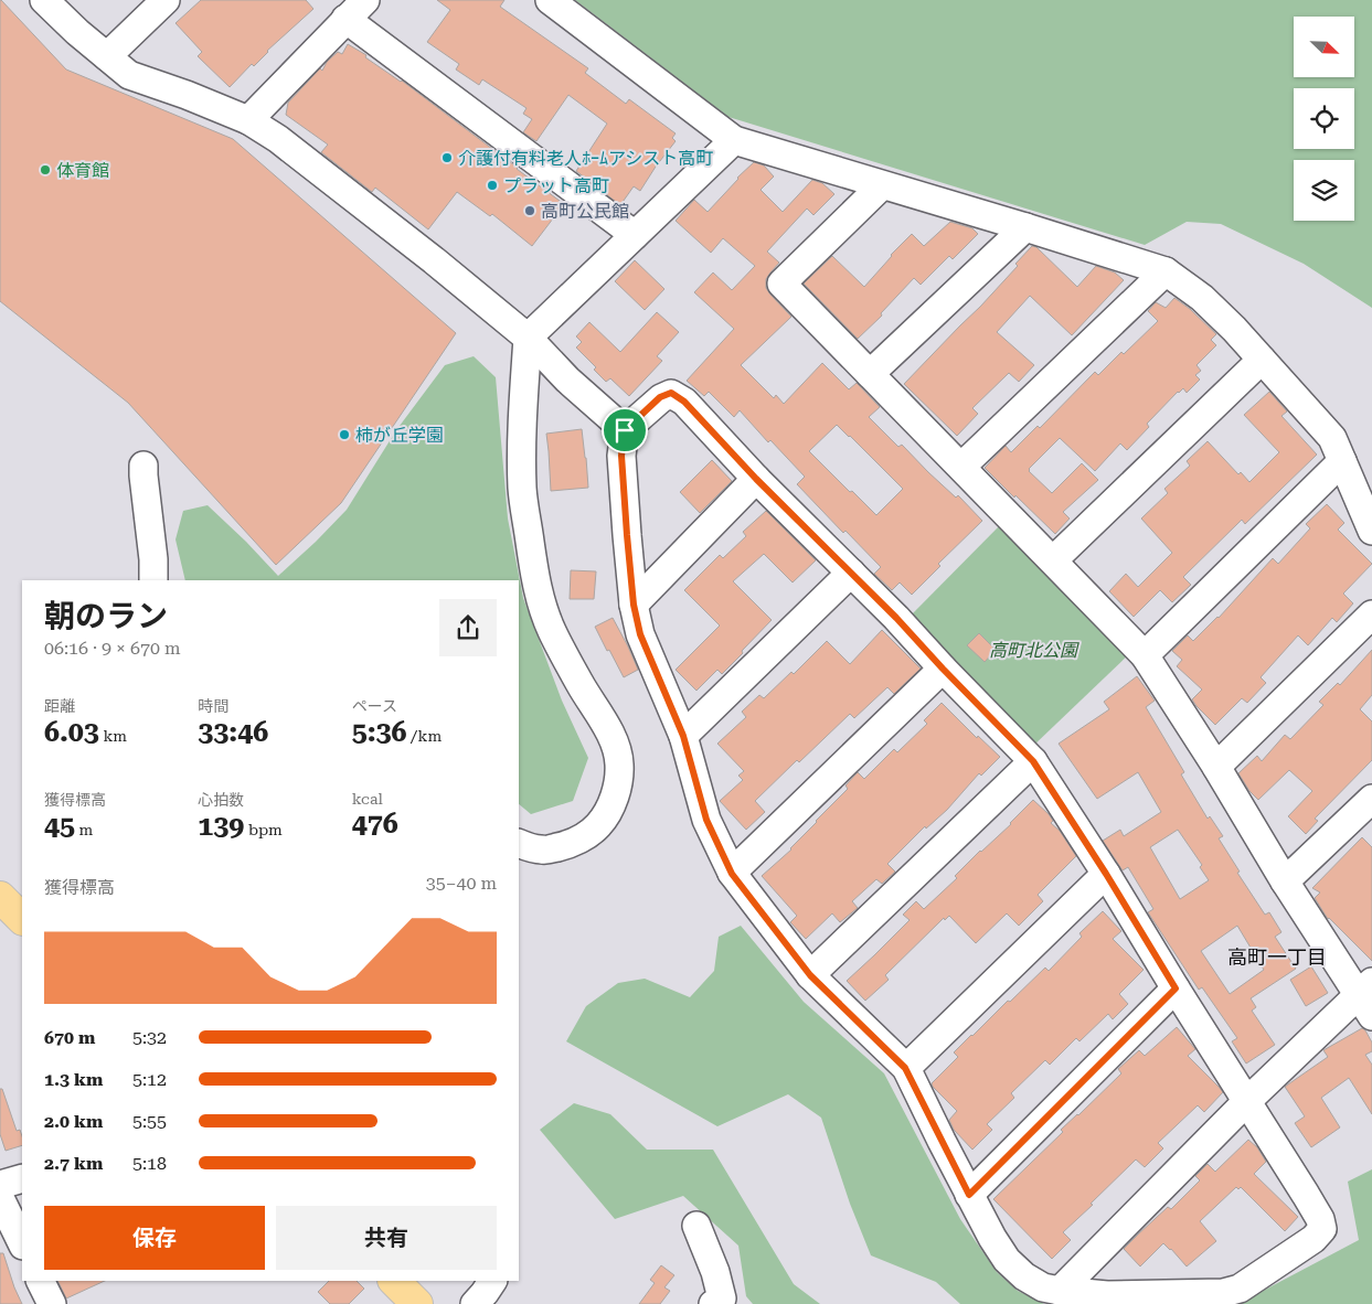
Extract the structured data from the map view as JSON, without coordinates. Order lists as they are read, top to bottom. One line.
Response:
{"districts":["高町一丁目"],"parks":["高町北公園"],"places":["介護付有料老人ﾎｰﾑアシスト高町","体育館","プラット高町","高町公民館","柿が丘学園"],"north":"bottom right","page":{"heading":["朝のラン","06:16 · 9 × 670 m"],"stats":[["距離","6.03 km"],["時間","33:46"],["ペース","5:36 /km"],["獲得標高","45 m"],["心拍数","139 bpm"],["kcal","476"]],"chart":["獲得標高","35–40 m"],"list":[{"name":"670 m","note":"5:32"},{"name":"1.3 km","note":"5:12"},{"name":"2.0 km","note":"5:55"},{"name":"2.7 km","note":"5:18"}],"buttons":["保存","共有"]}}
